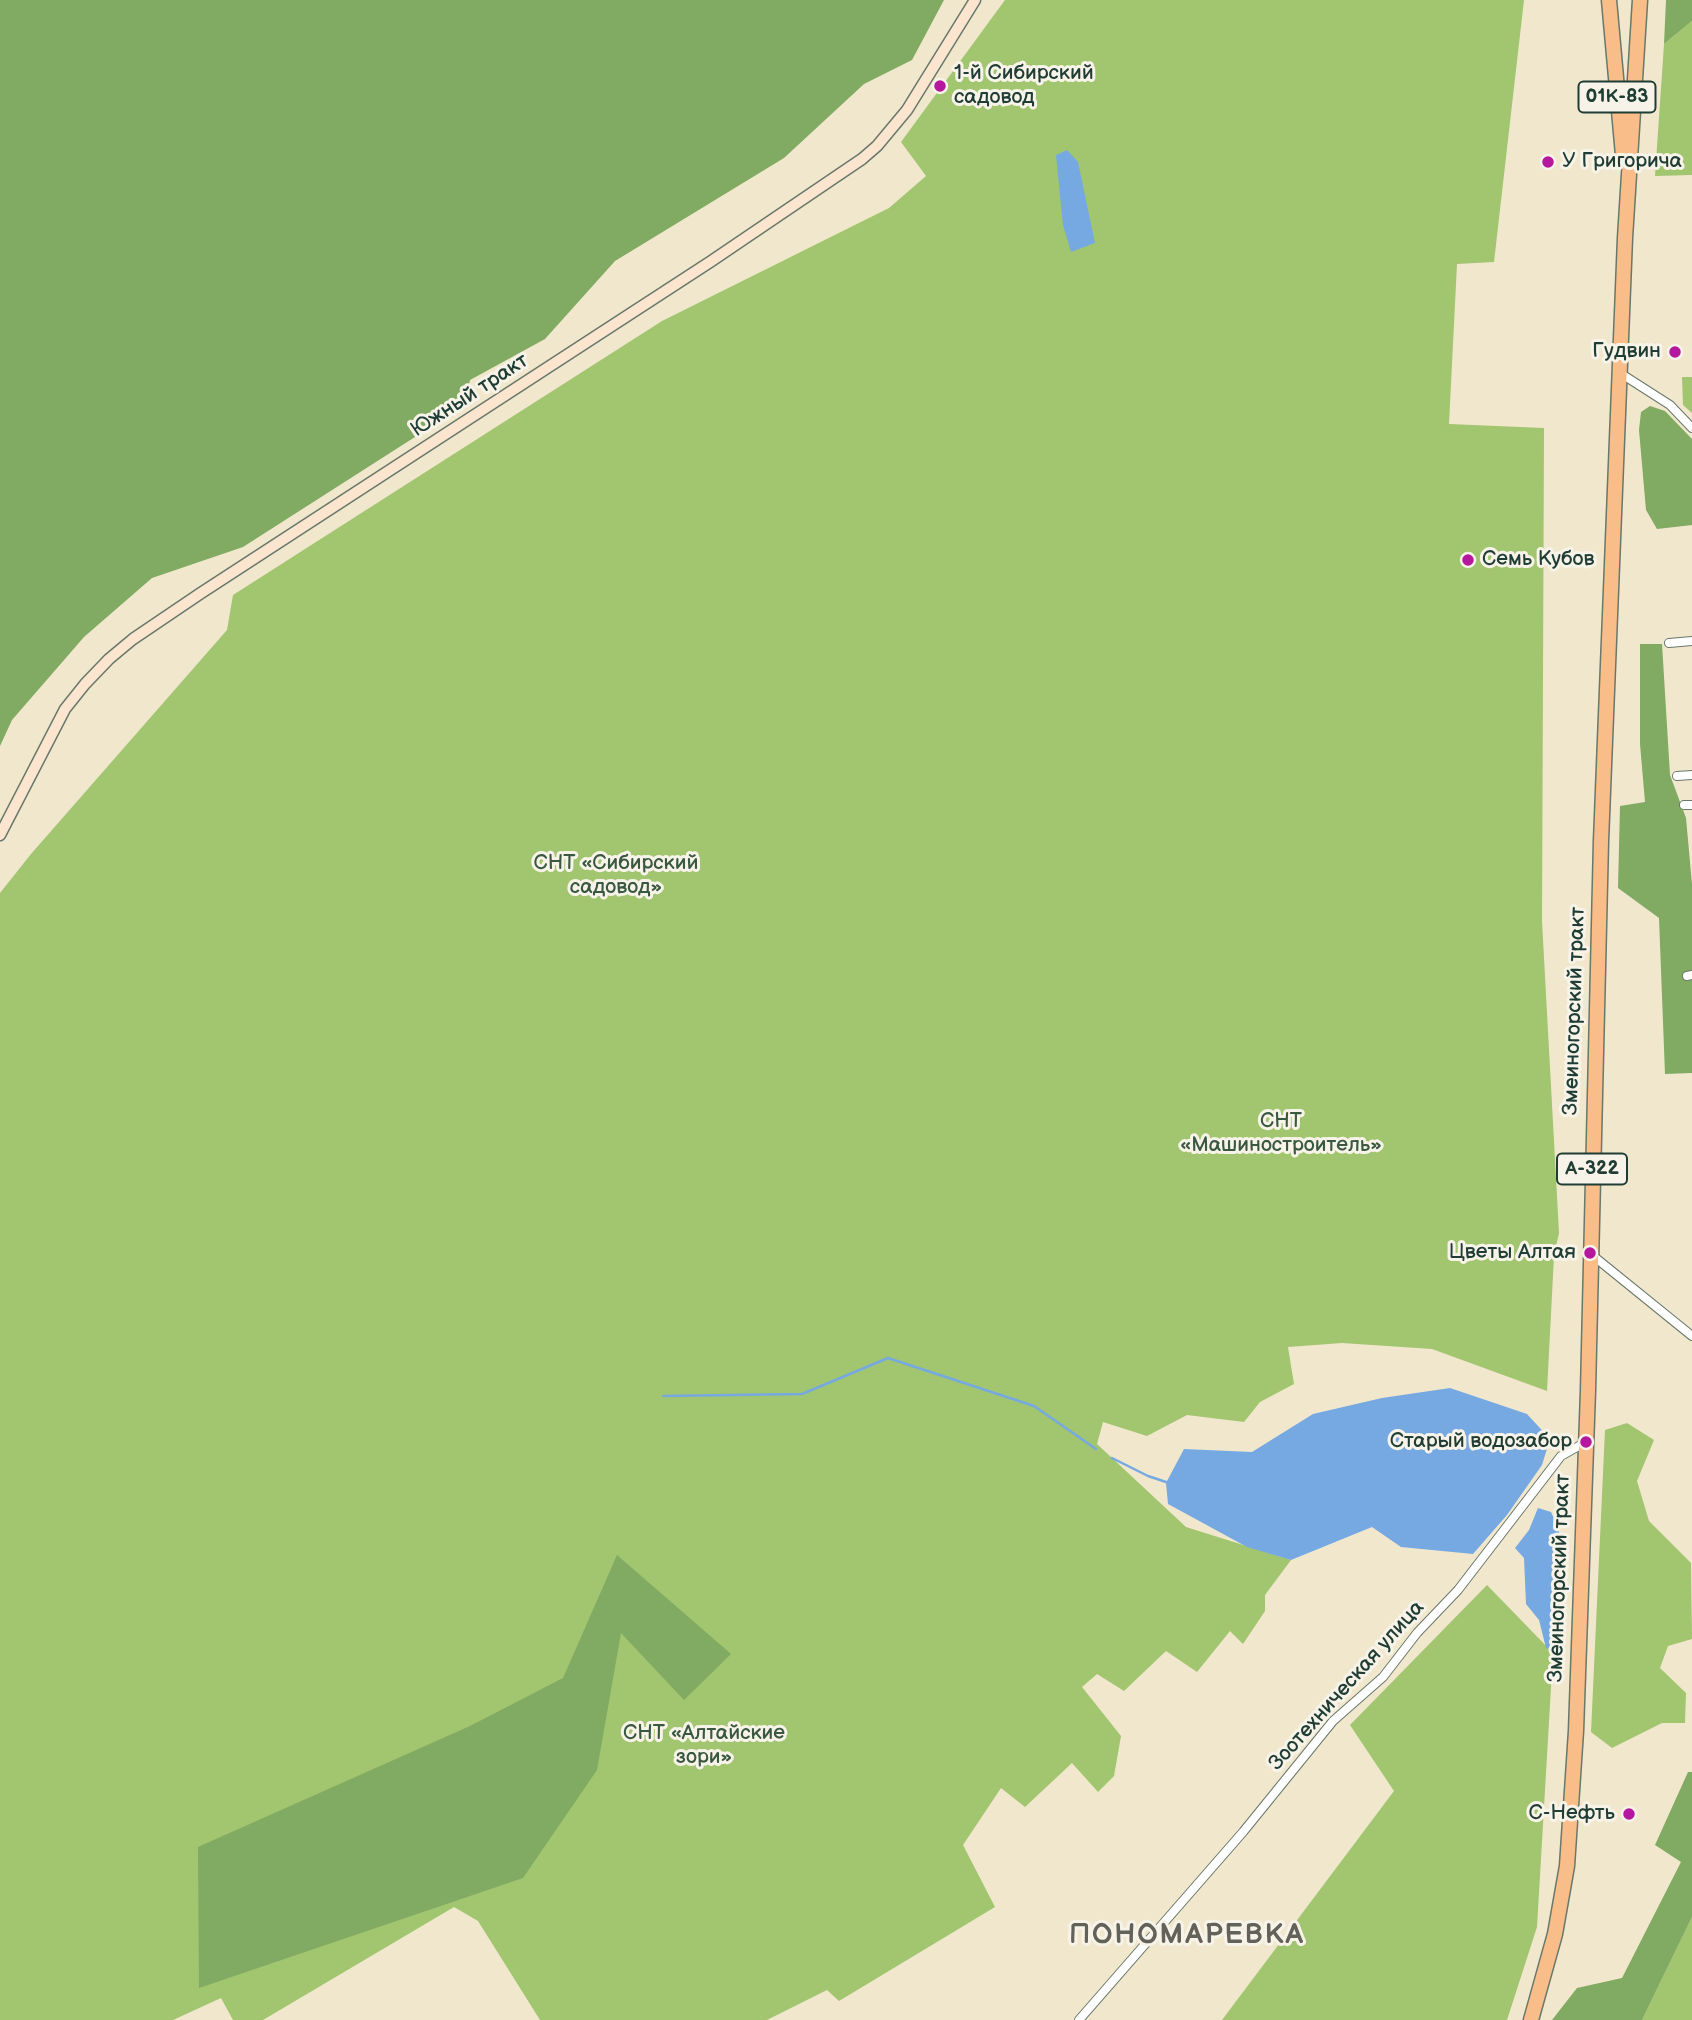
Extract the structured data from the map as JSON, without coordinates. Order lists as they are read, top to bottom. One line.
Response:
{"streets":{"highway":["01К-83","Змеиногорский тракт","А-322"],"main road":["Южный тракт"],"street":["Зоотехническая улица"]},"crossings":[["01К-83","Змеиногорский тракт"],["Змеиногорский тракт","Зоотехническая улица"]],"districts":["ПОНОМАРЕВКА"],"parks":["СНТ «Сибирский садовод»","СНТ «Машиностроитель»","СНТ «Алтайские зори»"],"places":["1-й Сибирский садовод","У Григорича","Гудвин","Семь Кубов","Цветы Алтая","Старый водозабор","С-Нефть"]}
